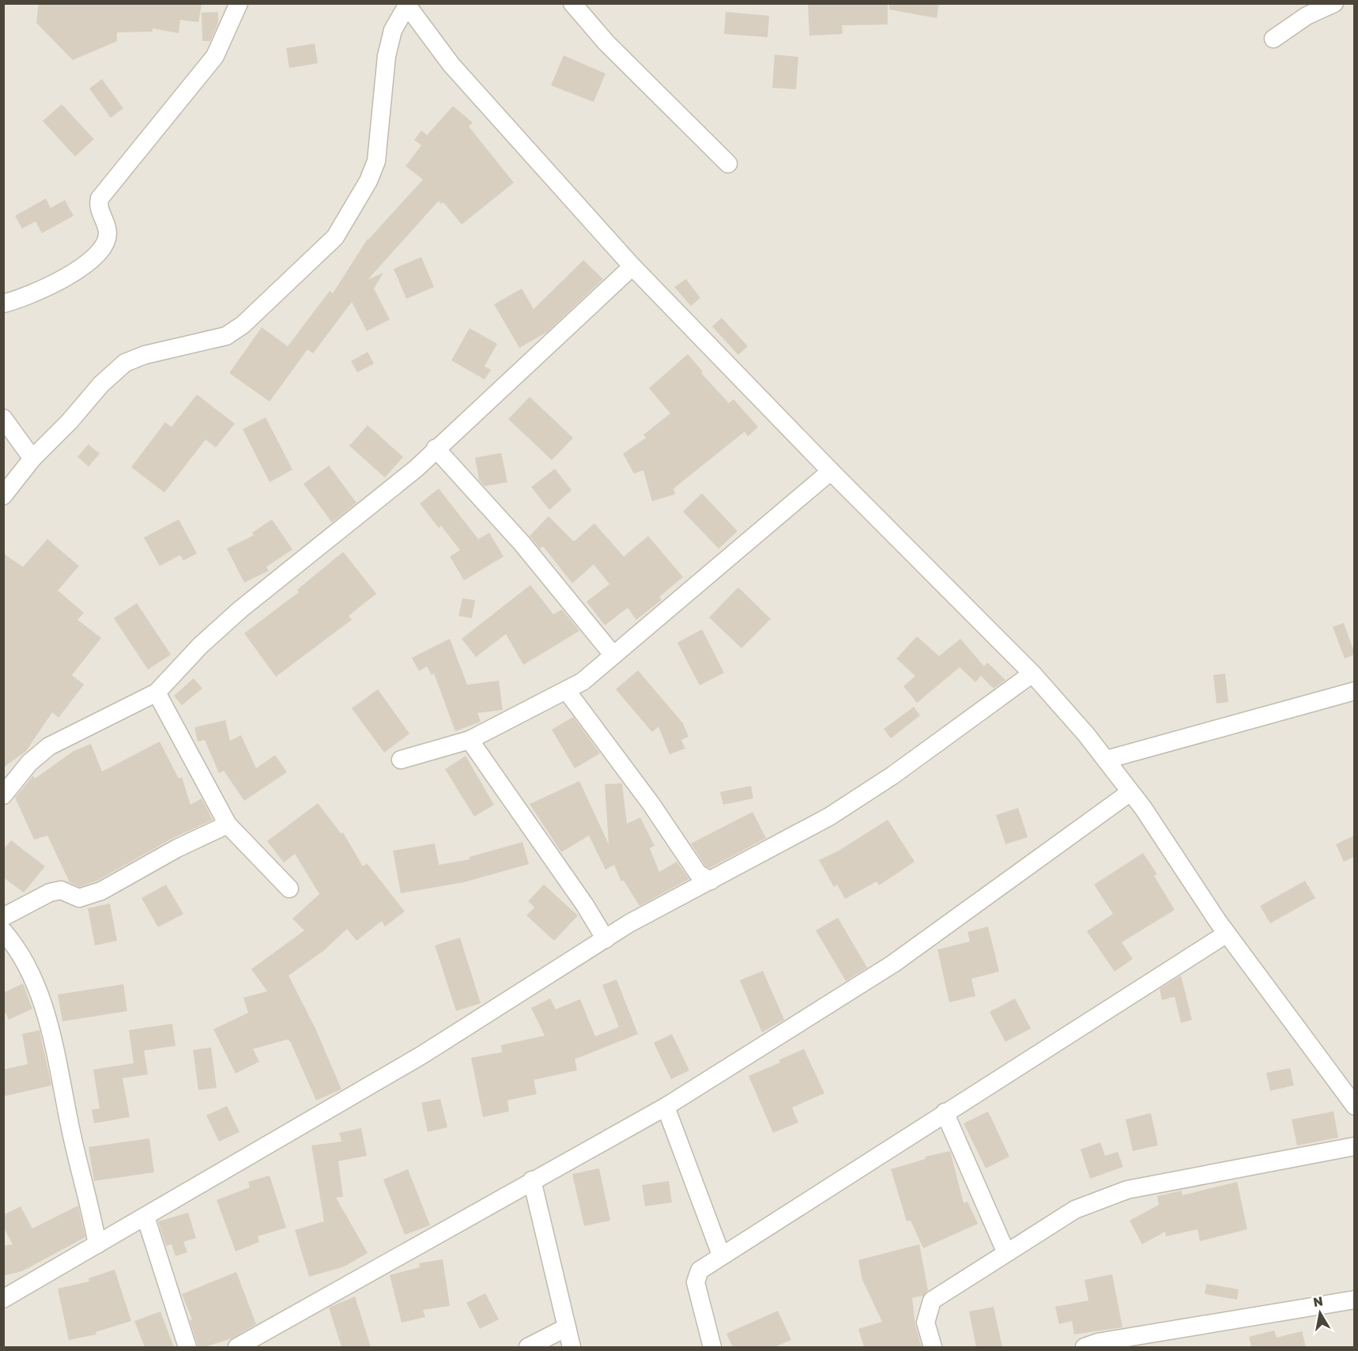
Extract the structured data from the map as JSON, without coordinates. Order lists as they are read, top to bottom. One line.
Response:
{"north":"top"}
